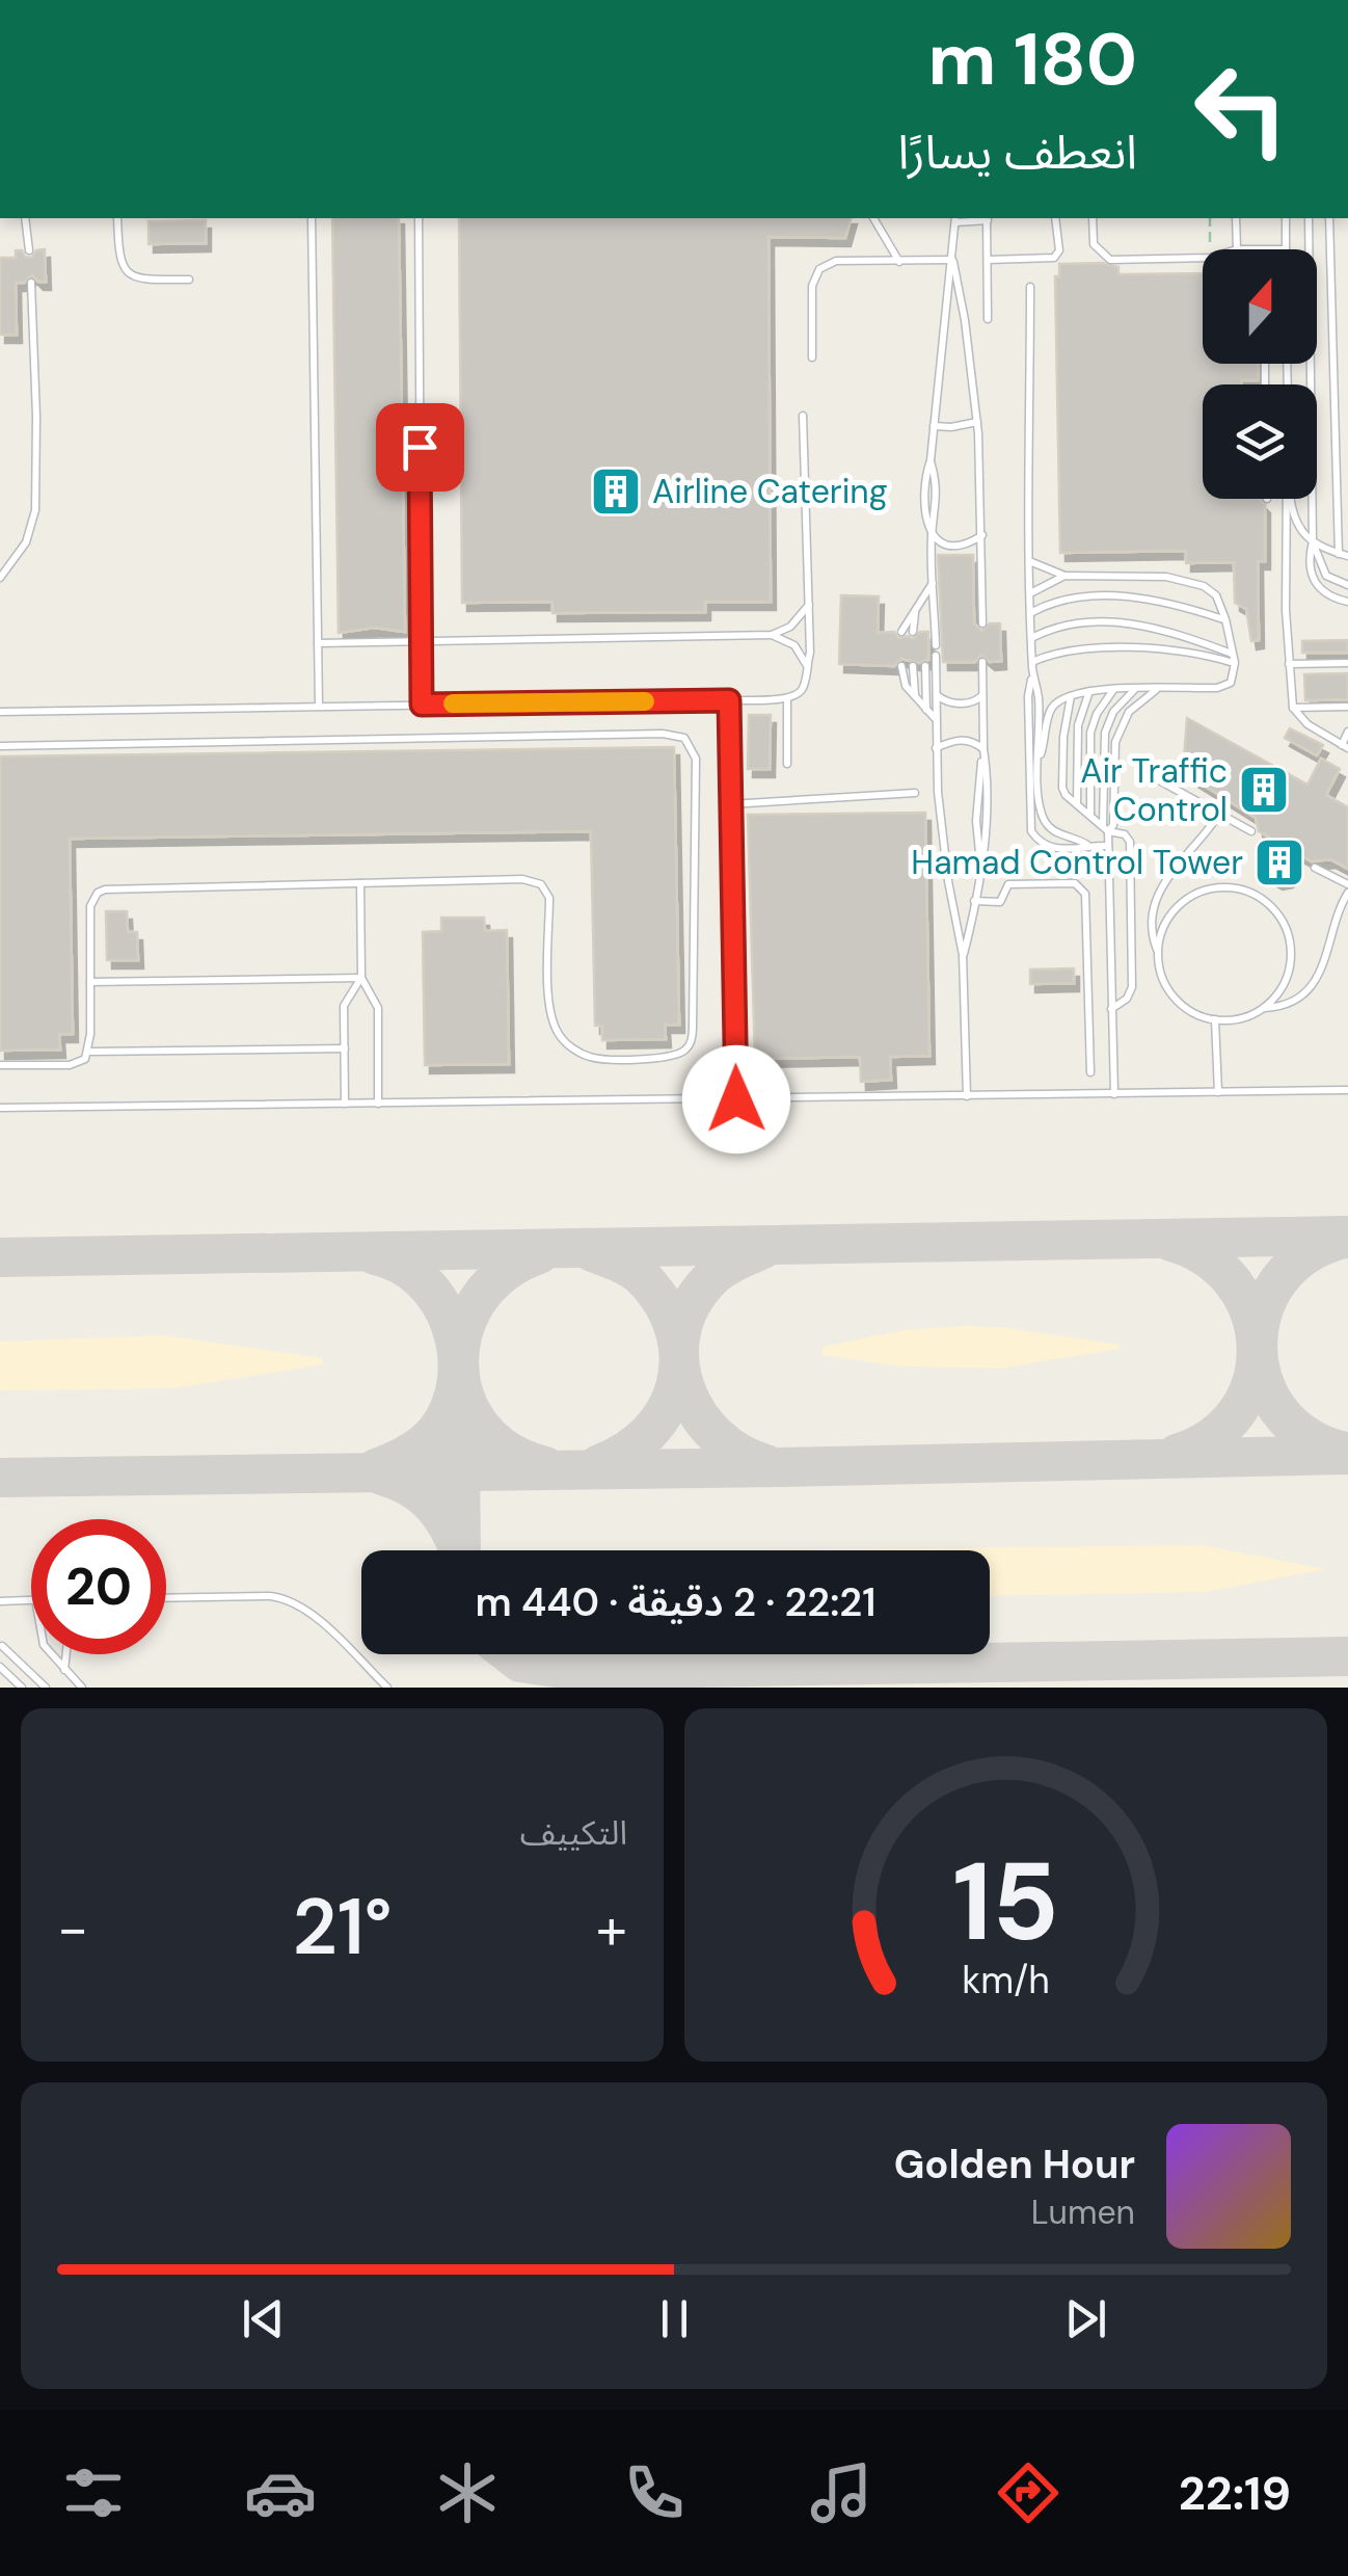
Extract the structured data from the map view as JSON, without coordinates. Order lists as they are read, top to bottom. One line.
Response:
{"places":{"building":["Airline Catering","Air Traffic Control","Hamad Control Tower"]},"north":"top","page":{"turn":["180 m","انعطف يسارًا"],"limit":"20","trip":"22:21 · 2 دقيقة · 440 m","tile":"التكييف","heat":["−","21°","+"],"song":["Golden Hour","Lumen"],"tabs":"22:19","gauge":["15","km/h"]}}
